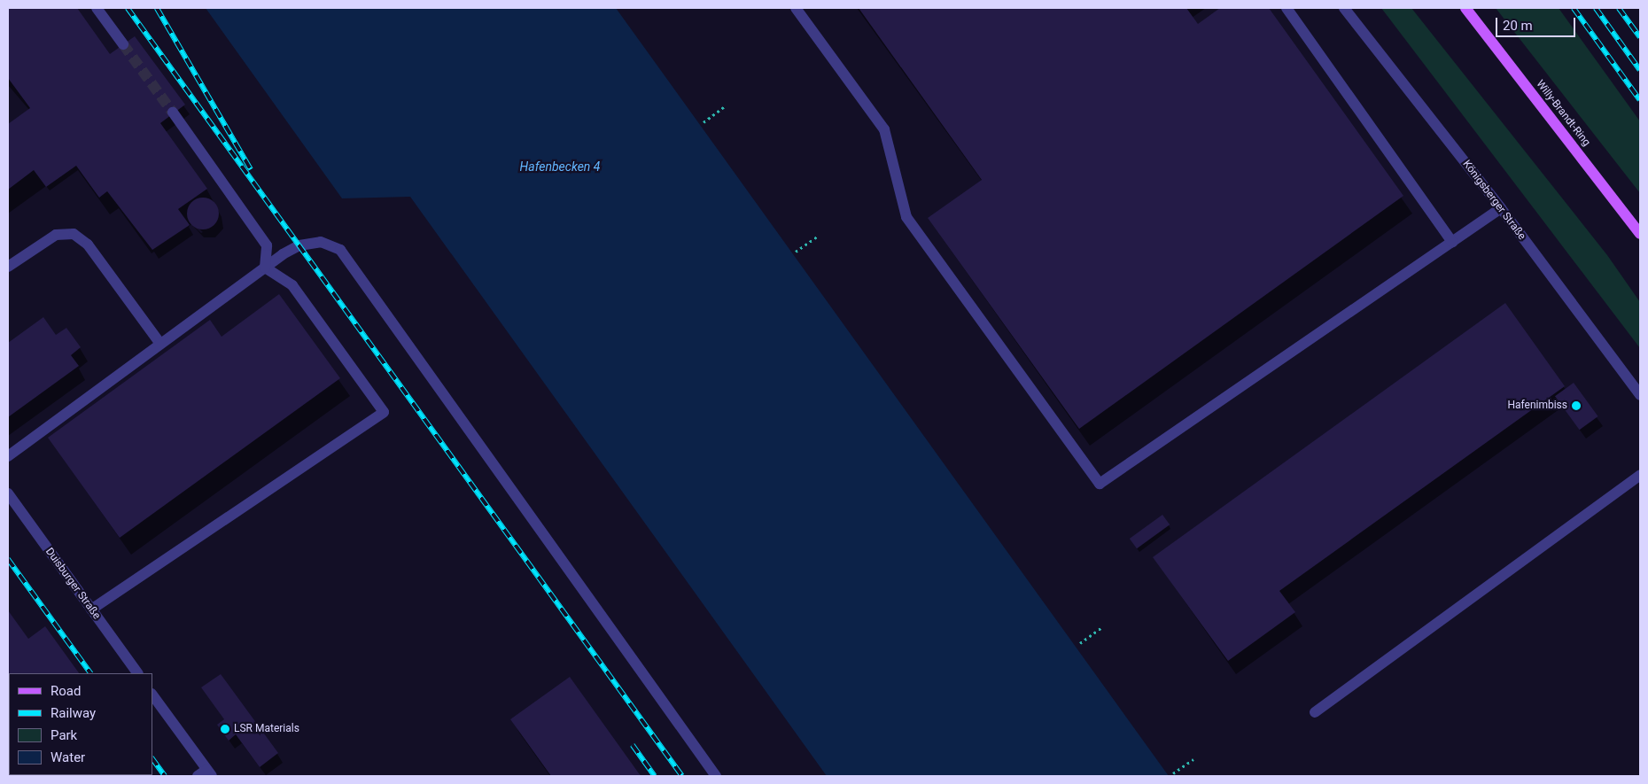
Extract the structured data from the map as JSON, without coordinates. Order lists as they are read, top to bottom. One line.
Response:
{"streets":{"main road":["Willy-Brandt-Ring"],"street":["Königsberger Straße","Duisburger Straße"]},"water":["Hafenbecken 4"],"places":["Hafenimbiss","LSR Materials"],"legend":["Road","Railway","Park","Water"],"scale_bar":"20 m"}
